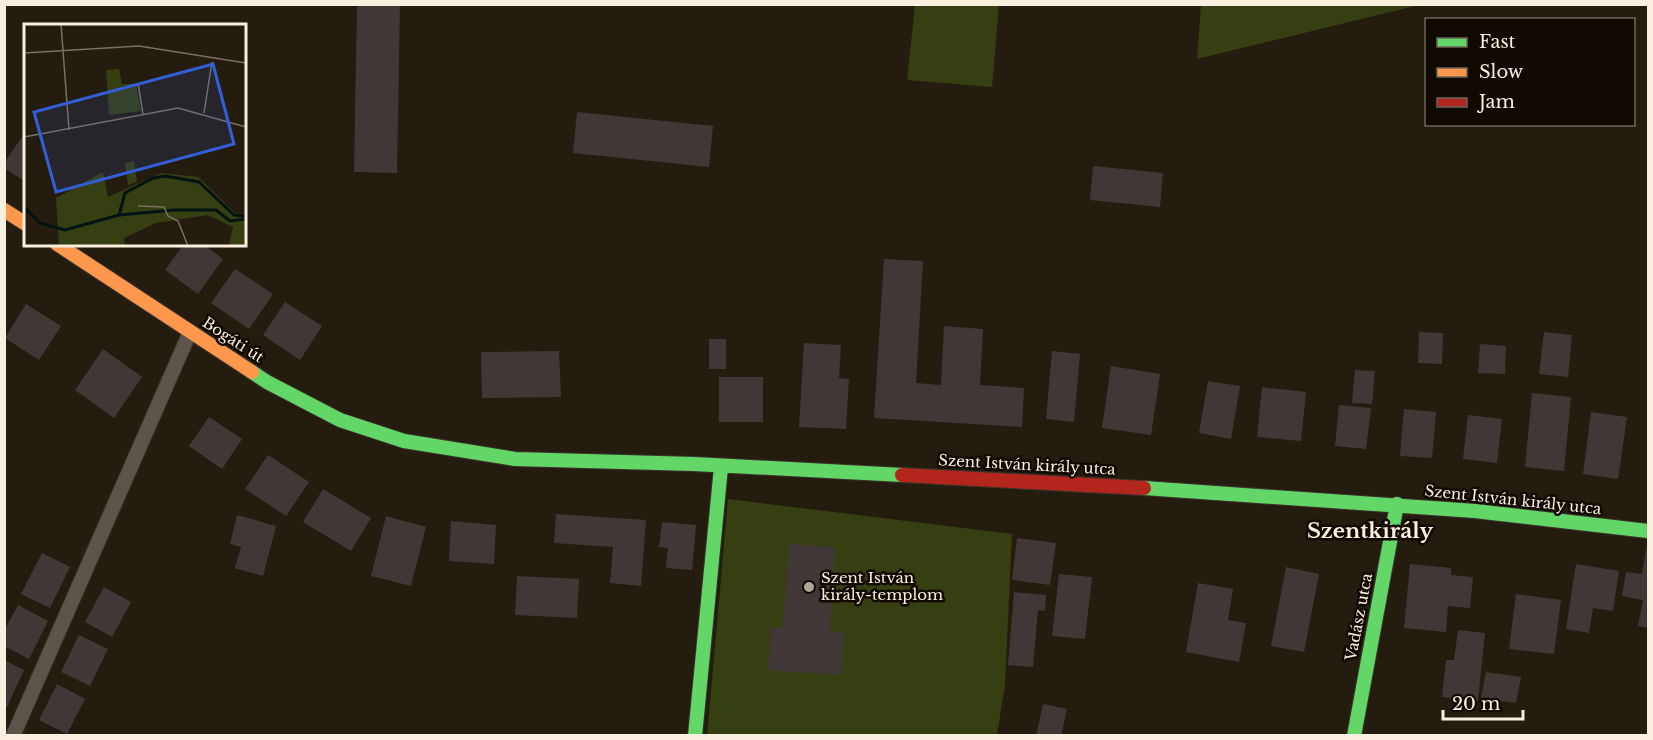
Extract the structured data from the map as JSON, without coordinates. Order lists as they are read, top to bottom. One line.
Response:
{"streets":{"street":["Bogáti út","Szent István király utca","Vadász utca"]},"crossings":[["Bogáti út","Szent István király utca"],["Szent István király utca","Vadász utca"]],"districts":["Szentkirály"],"places":["Szent István király-templom"],"legend":["Fast","Slow","Jam"],"scale_bar":"20 m"}
